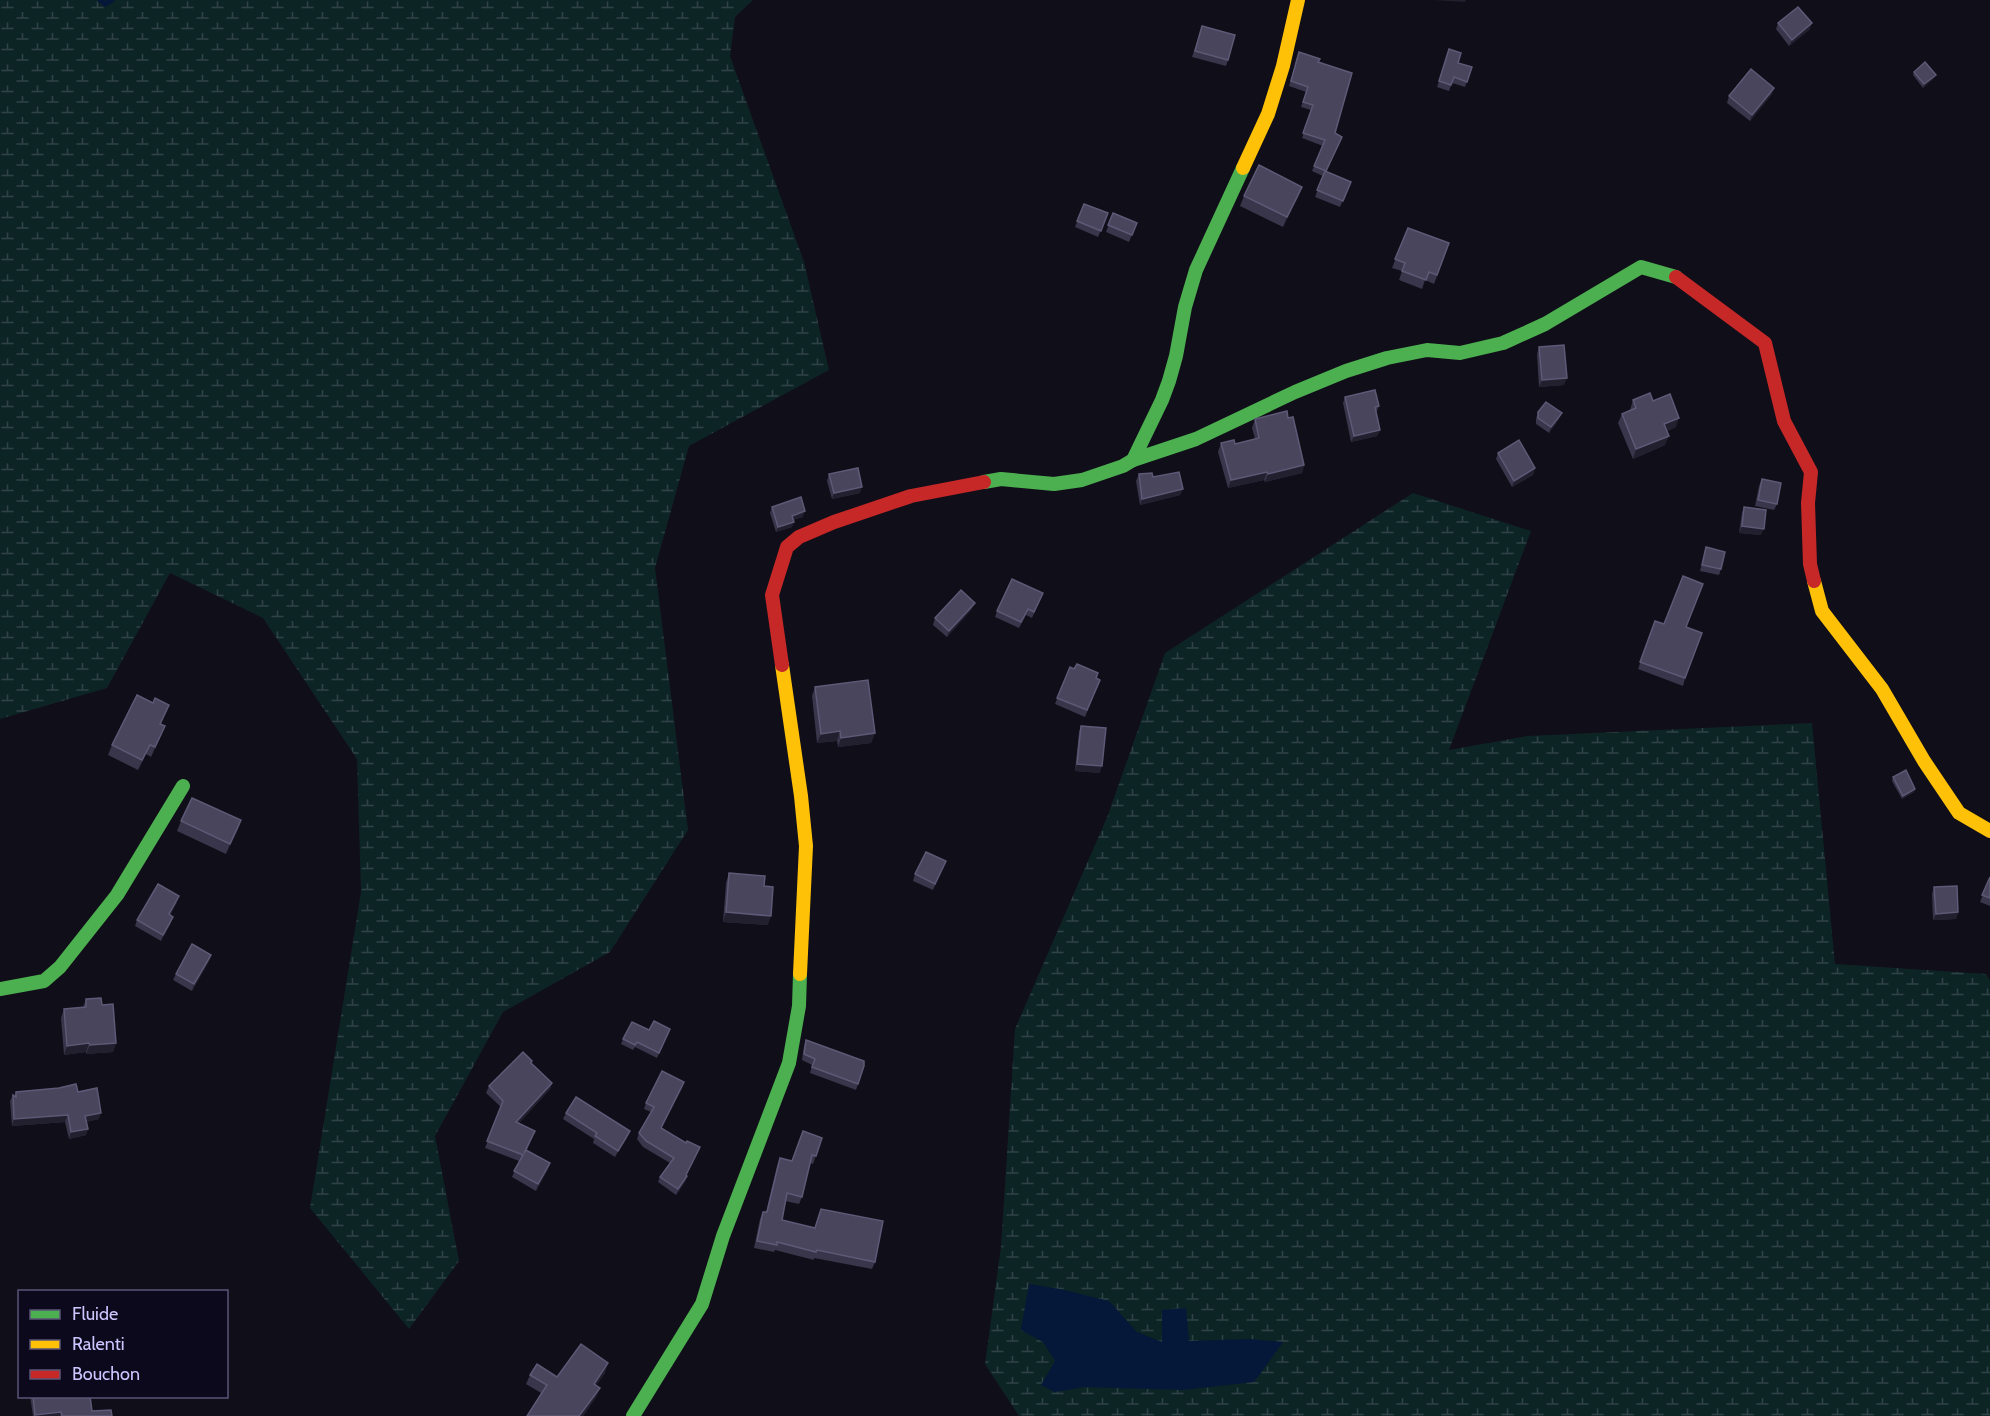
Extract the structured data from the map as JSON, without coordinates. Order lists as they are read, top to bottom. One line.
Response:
{"legend":["Fluide","Ralenti","Bouchon"]}
